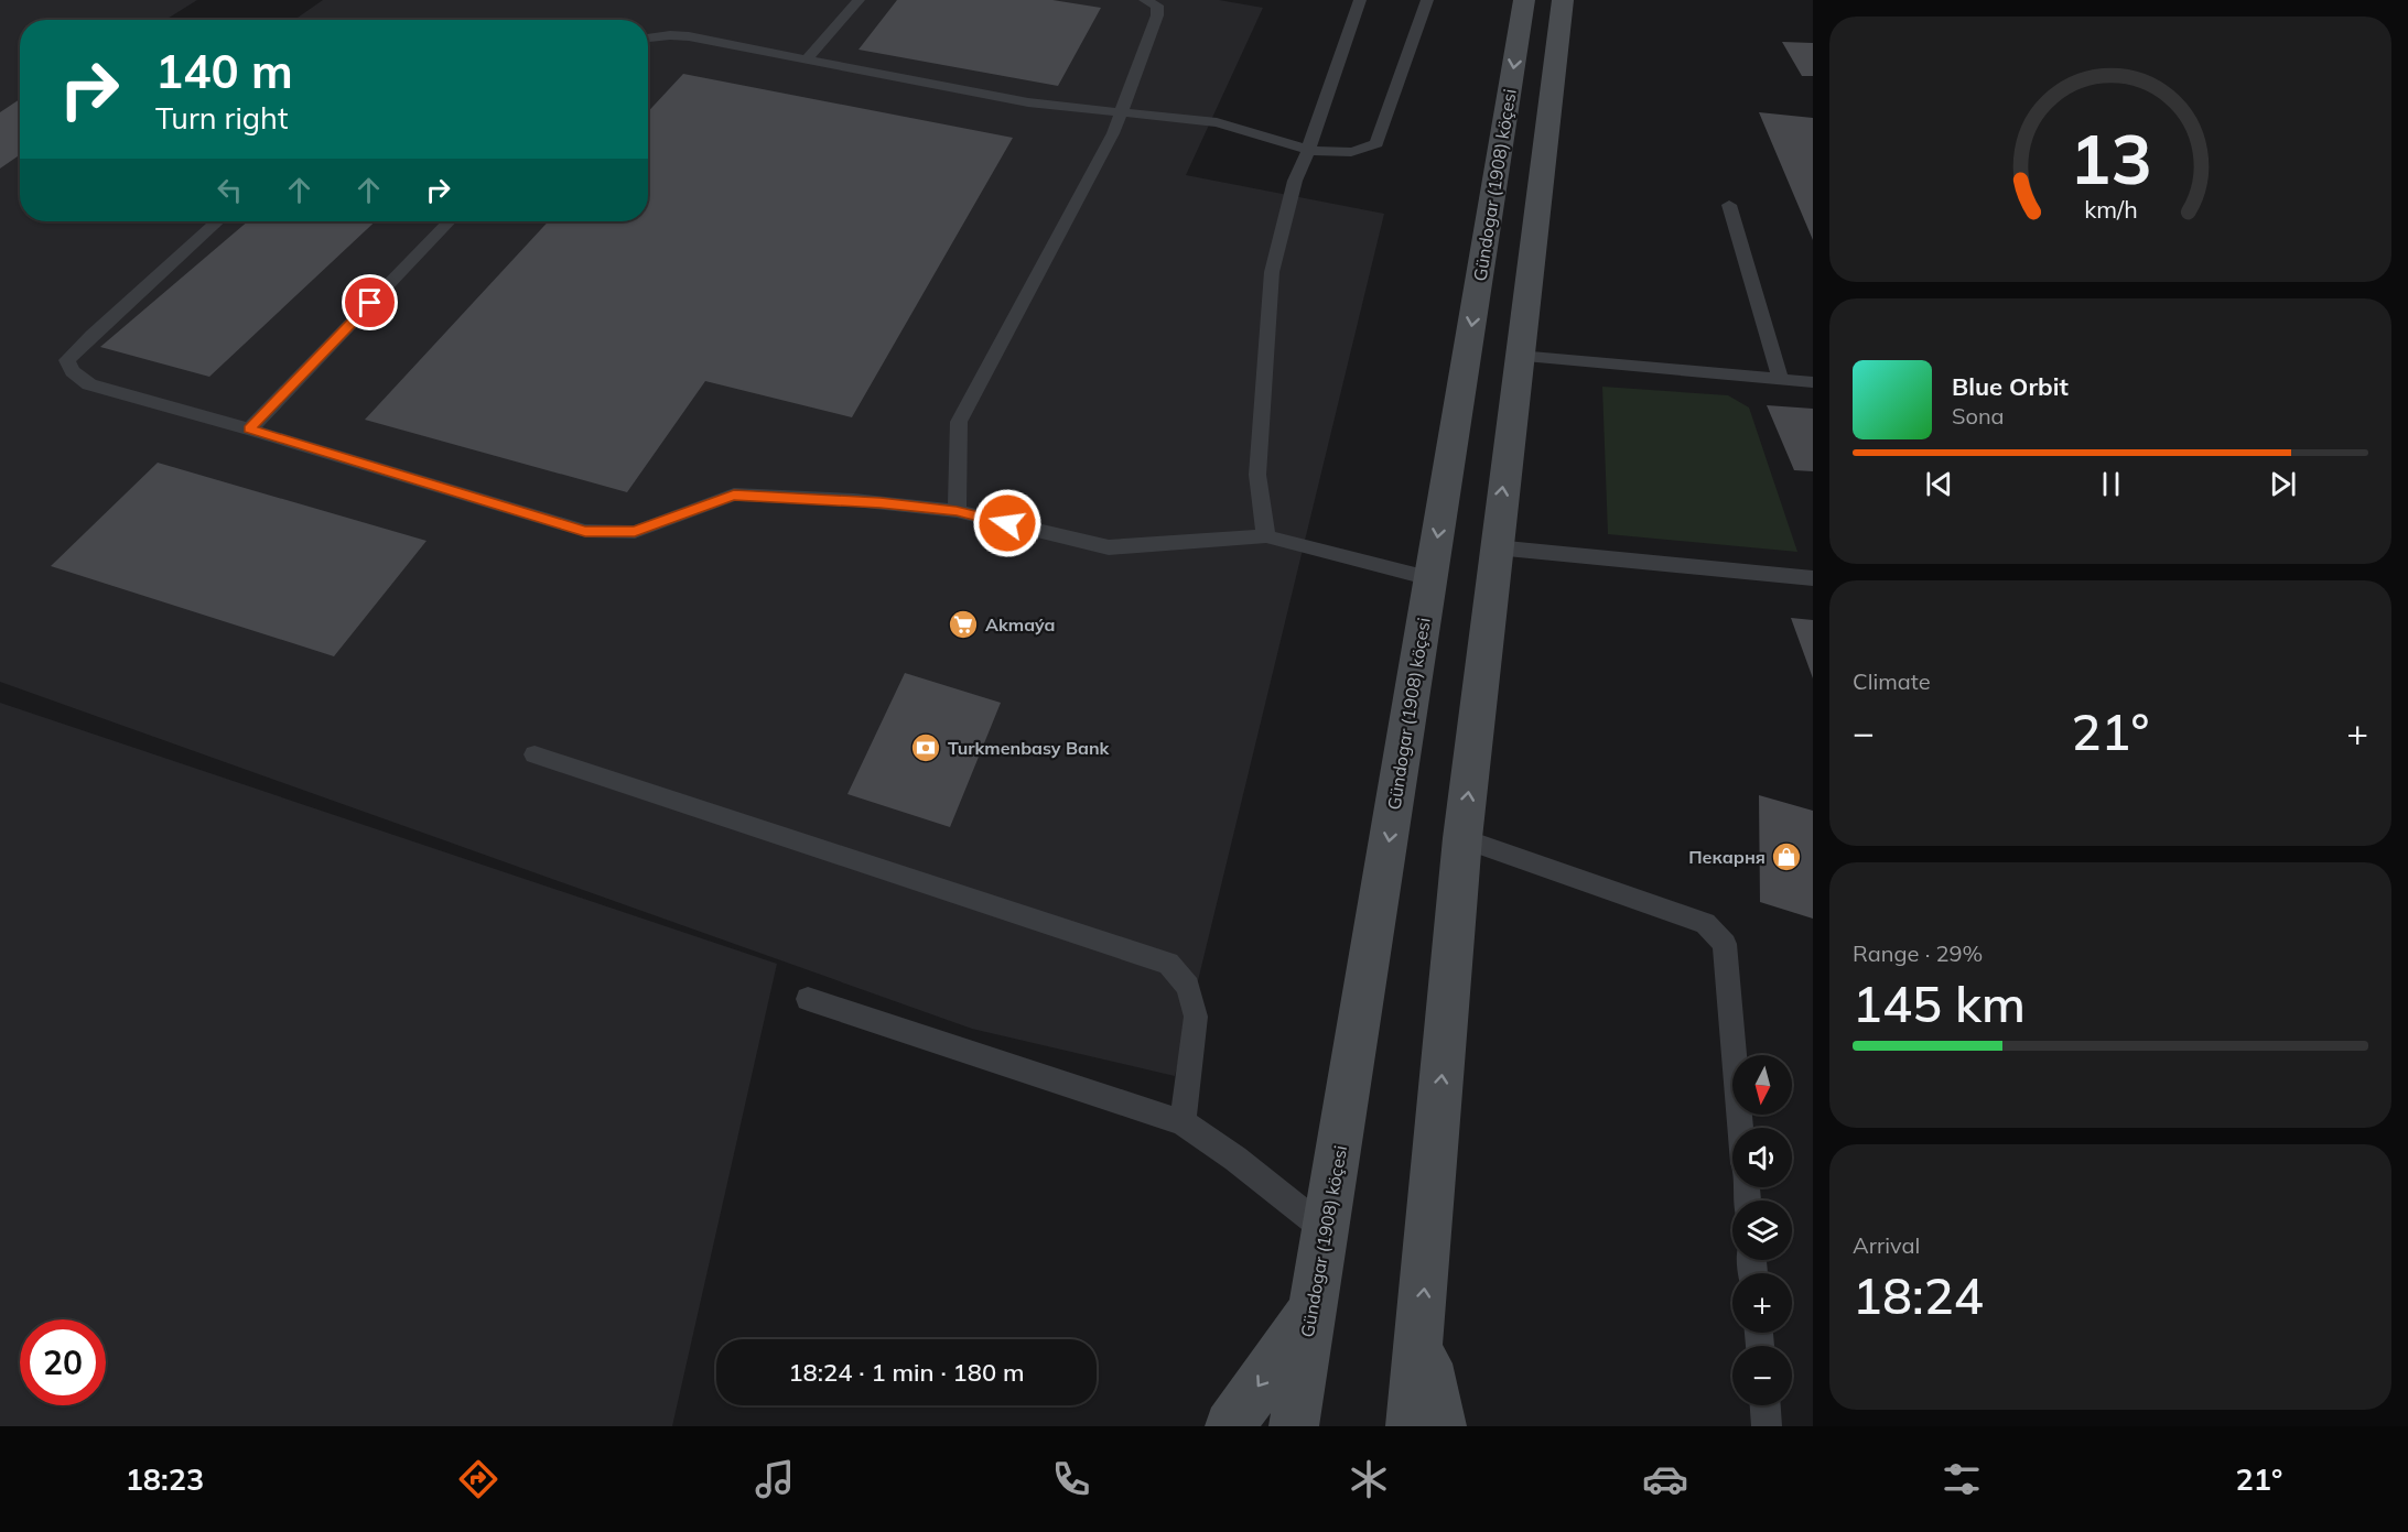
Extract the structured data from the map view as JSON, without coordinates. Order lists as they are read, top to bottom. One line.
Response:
{"streets":{"main road":["Gündogar (1908) köçesi"]},"places":{"supermarket":["Аkmaýa"],"bank":["Turkmenbasy Bank"],"shop":["Пекарня"]},"north":"bottom","page":{"turn":["140 m","Turn right"],"song":["Blue Orbit","Sona"],"tile":["Climate",["Range · 29%","145 km"],["Arrival","18:24"]],"heat":["−","21°","+"],"map_buttons":["+","−"],"limit":"20","trip":"18:24 · 1 min · 180 m","tabs":["18:23","21°"],"gauge":["13","km/h"]}}
